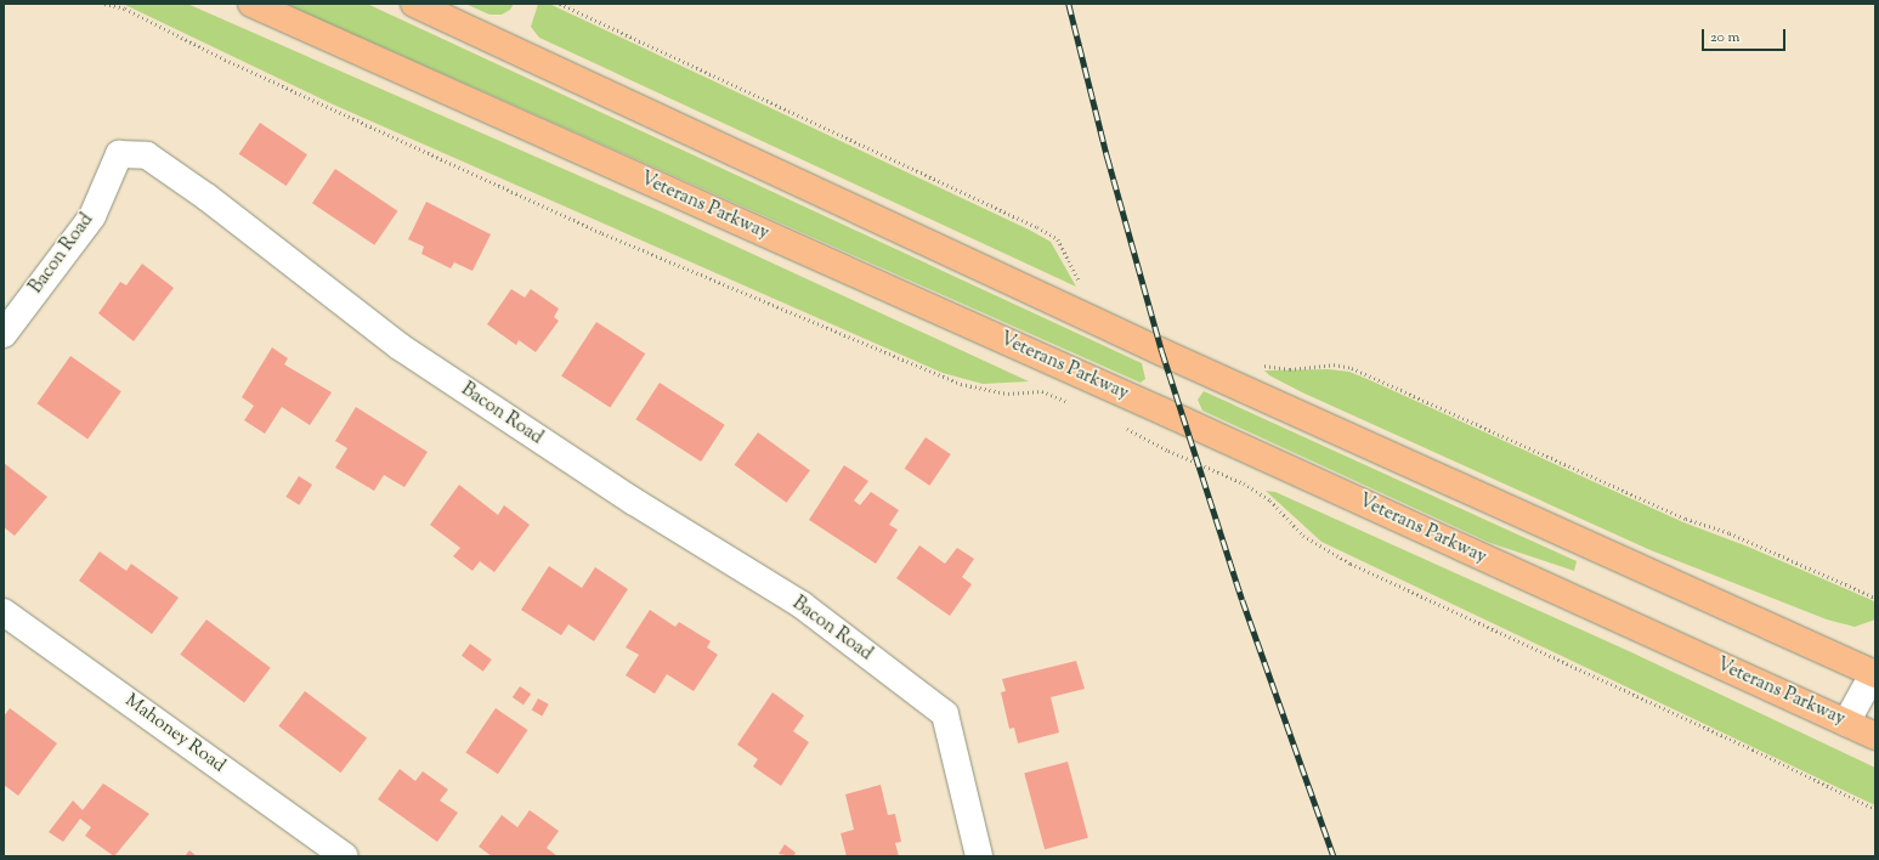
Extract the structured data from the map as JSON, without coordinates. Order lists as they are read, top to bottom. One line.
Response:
{"streets":{"main road":["Veterans Parkway"],"street":["Bacon Road","Mahoney Road"]},"scale_bar":"20 m"}
